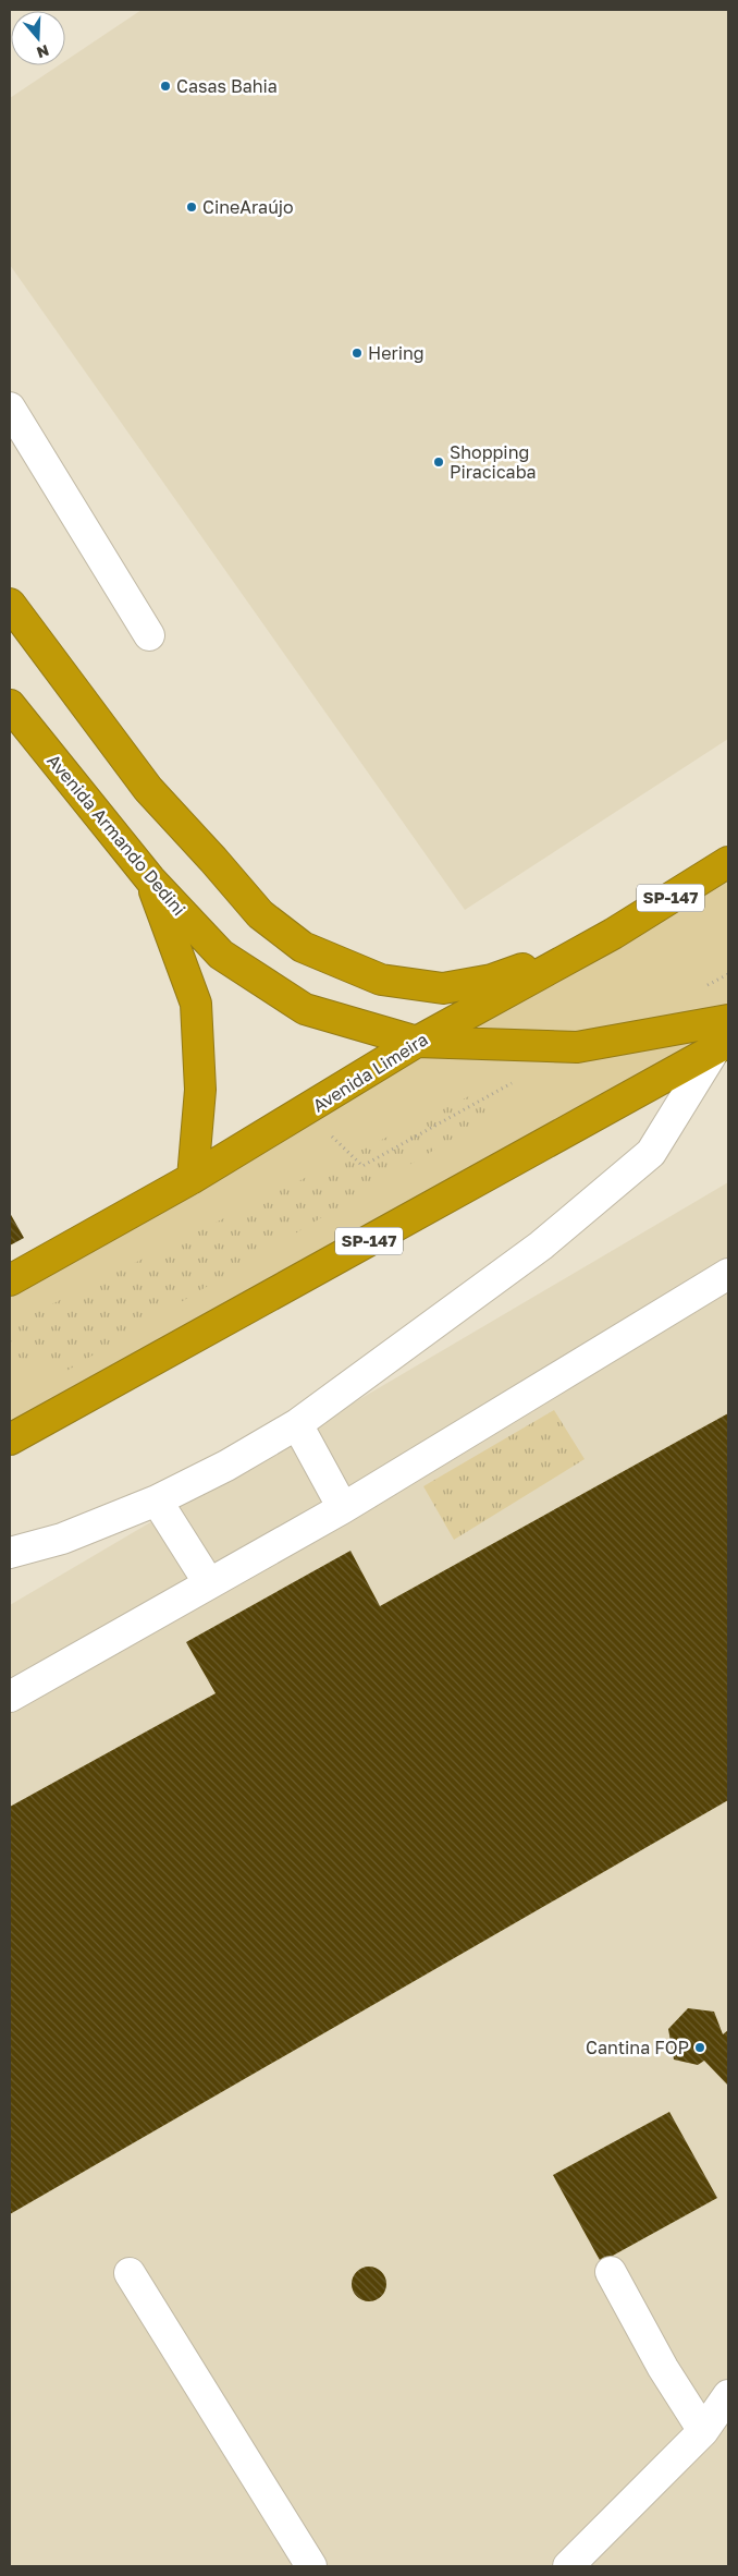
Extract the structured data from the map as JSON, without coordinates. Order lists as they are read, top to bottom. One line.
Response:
{"streets":{"highway":["Avenida Armando Dedini","SP-147","Avenida Limeira"]},"crossings":[["Avenida Armando Dedini","Avenida Limeira"]],"places":["Casas Bahia","CineAraújo","Hering","Shopping Piracicaba","Cantina FOP"],"north":"bottom"}
